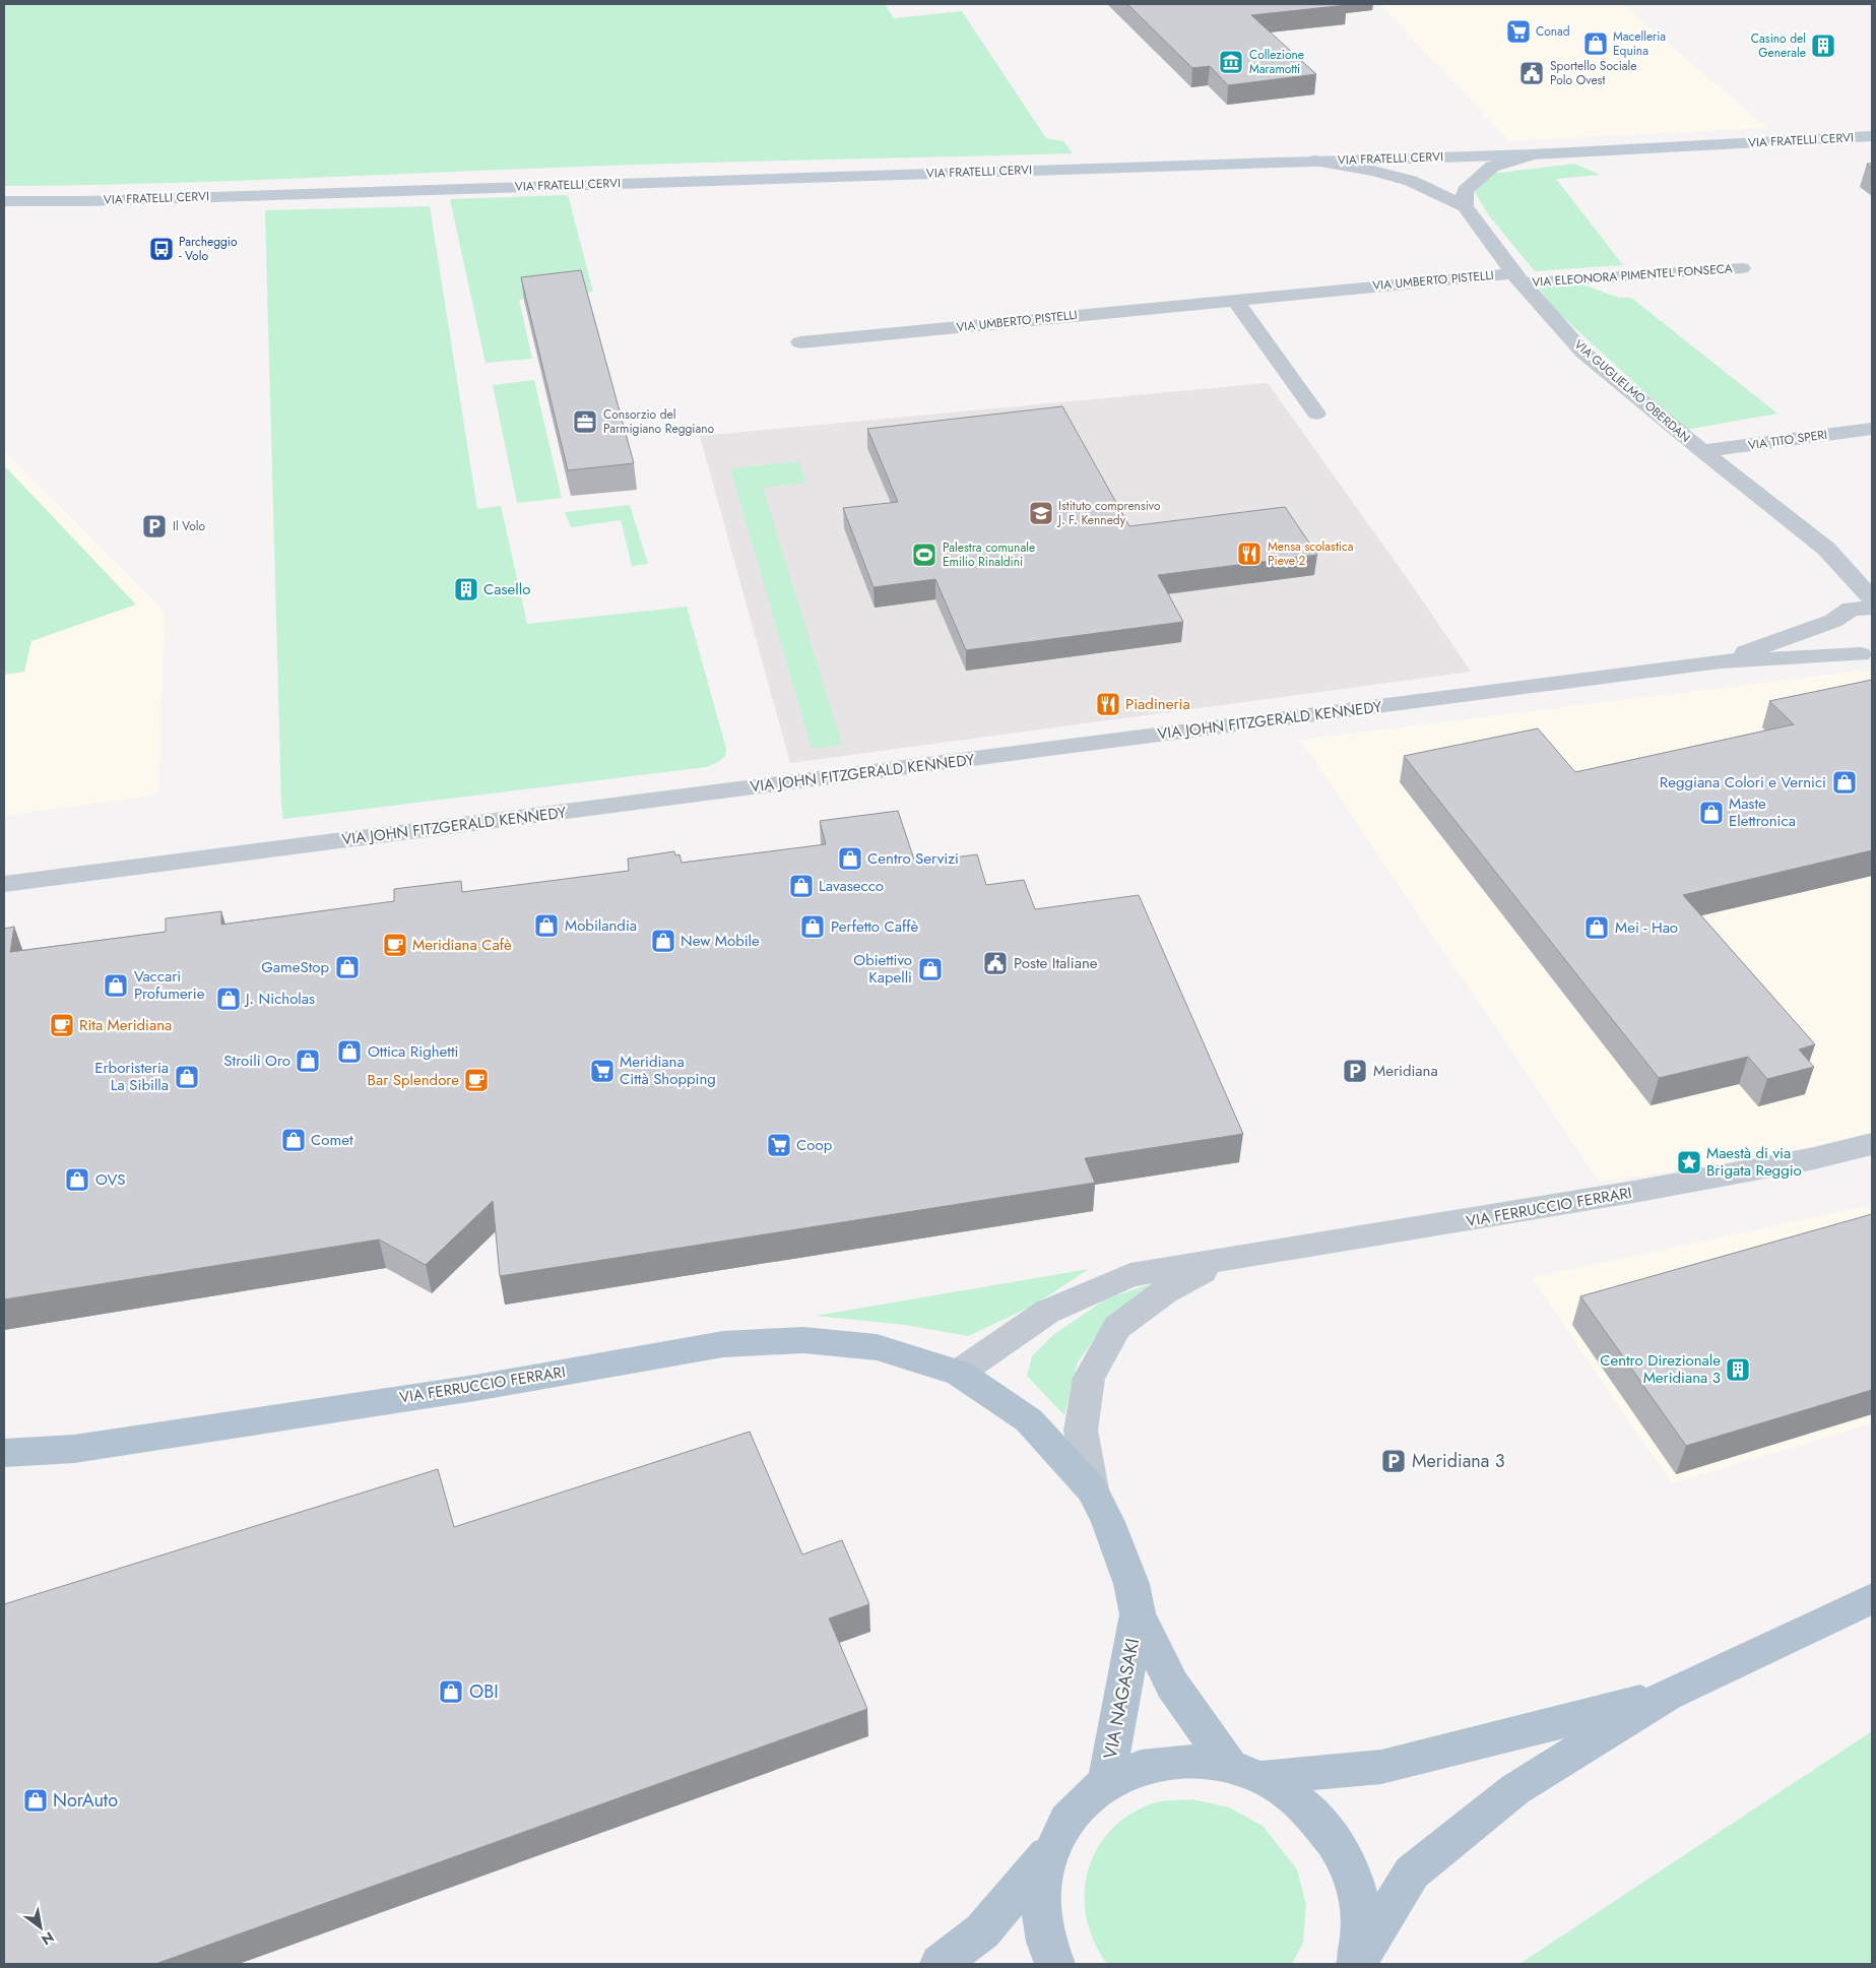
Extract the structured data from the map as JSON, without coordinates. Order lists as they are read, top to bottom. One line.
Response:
{"streets":{"main road":["VIA FRATELLI CERVI","VIA FERRUCCIO FERRARI","VIA NAGASAKI"],"street":["VIA ELEONORA PIMENTEL FONSECA","VIA UMBERTO PISTELLI","VIA GUGLIELMO OBERDAN","VIA TITO SPERI","VIA JOHN FITZGERALD KENNEDY"]},"crossings":[["VIA FRATELLI CERVI","VIA GUGLIELMO OBERDAN"],["VIA ELEONORA PIMENTEL FONSECA","VIA UMBERTO PISTELLI"],["VIA ELEONORA PIMENTEL FONSECA","VIA GUGLIELMO OBERDAN"],["VIA UMBERTO PISTELLI","VIA GUGLIELMO OBERDAN"],["VIA GUGLIELMO OBERDAN","VIA TITO SPERI"],["VIA GUGLIELMO OBERDAN","VIA JOHN FITZGERALD KENNEDY"],["VIA FERRUCCIO FERRARI","VIA NAGASAKI"]],"places":{"supermarket":["Conad","Meridiana Città Shopping","Coop"],"shop":["Macelleria Equina","Reggiana Colori e Vernici","Maste Elettronica","Centro Servizi","Lavasecco","Mobilandia","Perfetto Caffè","Mei - Hao","New Mobile","GameStop","Obiettivo Kapelli","Vaccari Profumerie","J. Nicholas","Ottica Righetti","Stroili Oro","Erboristeria La Sibilla","Comet","OVS","OBI","NorAuto"],"building":["Casino del Generale","Casello","Centro Direzionale Meridiana 3"],"museum":["Collezione Maramotti"],"public building":["Sportello Sociale Polo Ovest","Poste Italiane"],"bus stop":["Parcheggio - Volo"],"office":["Consorzio del Parmigiano Reggiano"],"school or university":["Istituto comprensivo J. F. Kennedy"],"parking":["Il Volo","Meridiana","Meridiana 3"],"restaurant":["Mensa scolastica Pieve 2","Piadineria"],"sports":["Palestra comunale Emilio Rinaldini"],"cafe":["Meridiana Cafè","Rita Meridiana","Bar Splendore"],"place":["Maestà di via Brigata Reggio"]},"north":"bottom right"}
